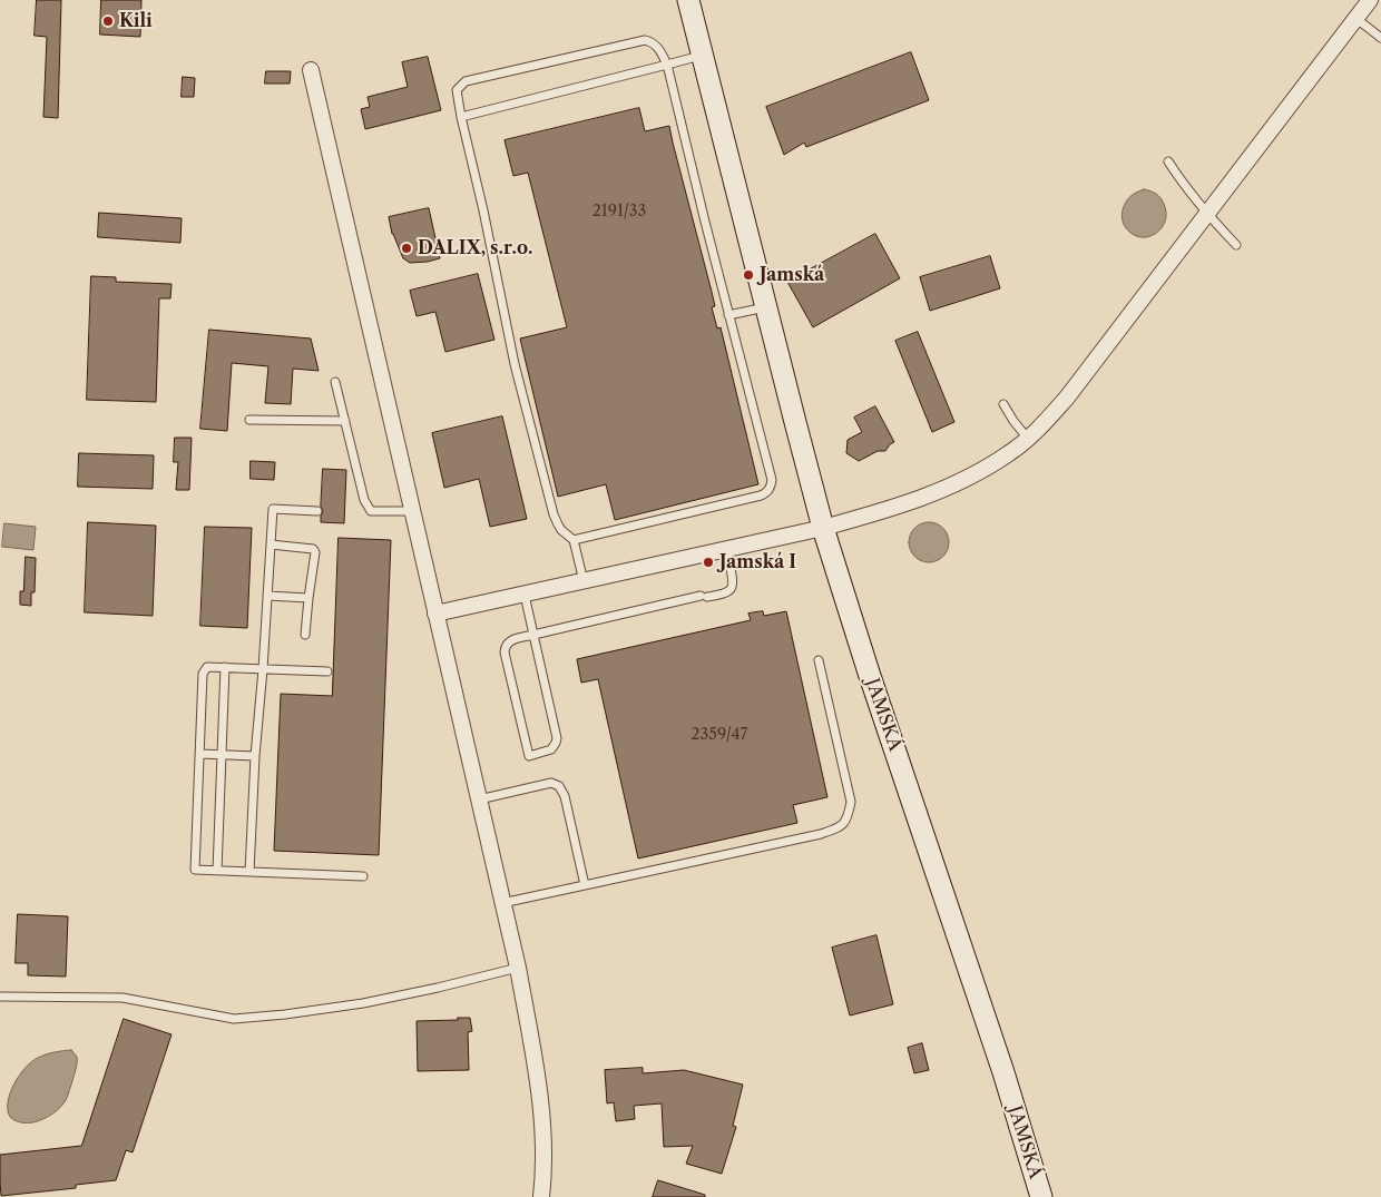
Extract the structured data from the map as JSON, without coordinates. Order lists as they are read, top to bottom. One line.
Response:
{"streets":{"street":["JAMSKÁ"]},"places":["Kili","DALIX, s.r.o.","Jamská","Jamská I"],"house_numbers":["2191/33","2359/47"]}
